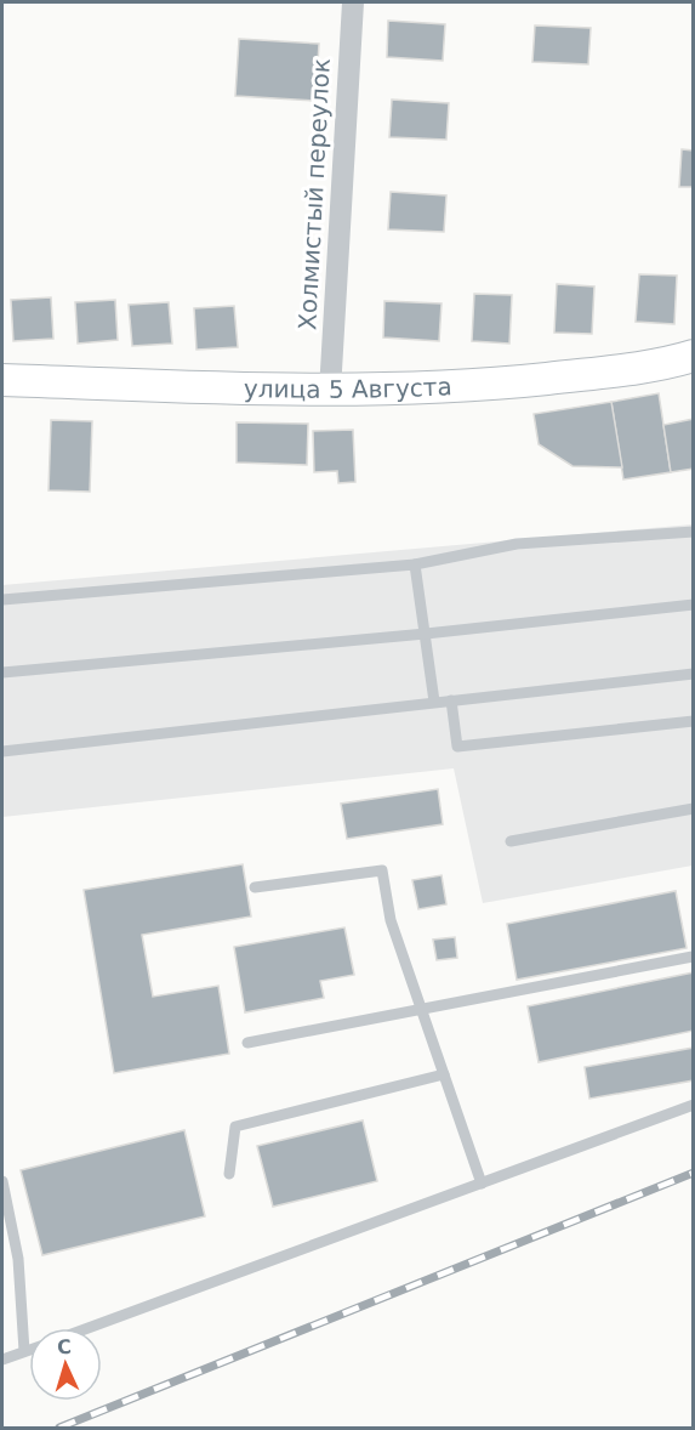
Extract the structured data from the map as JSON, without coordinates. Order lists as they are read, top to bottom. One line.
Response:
{"streets":{"main road":["улица 5 Августа"],"street":["Холмистый переулок"]},"crossings":[["Холмистый переулок","улица 5 Августа"]],"north":"top"}
